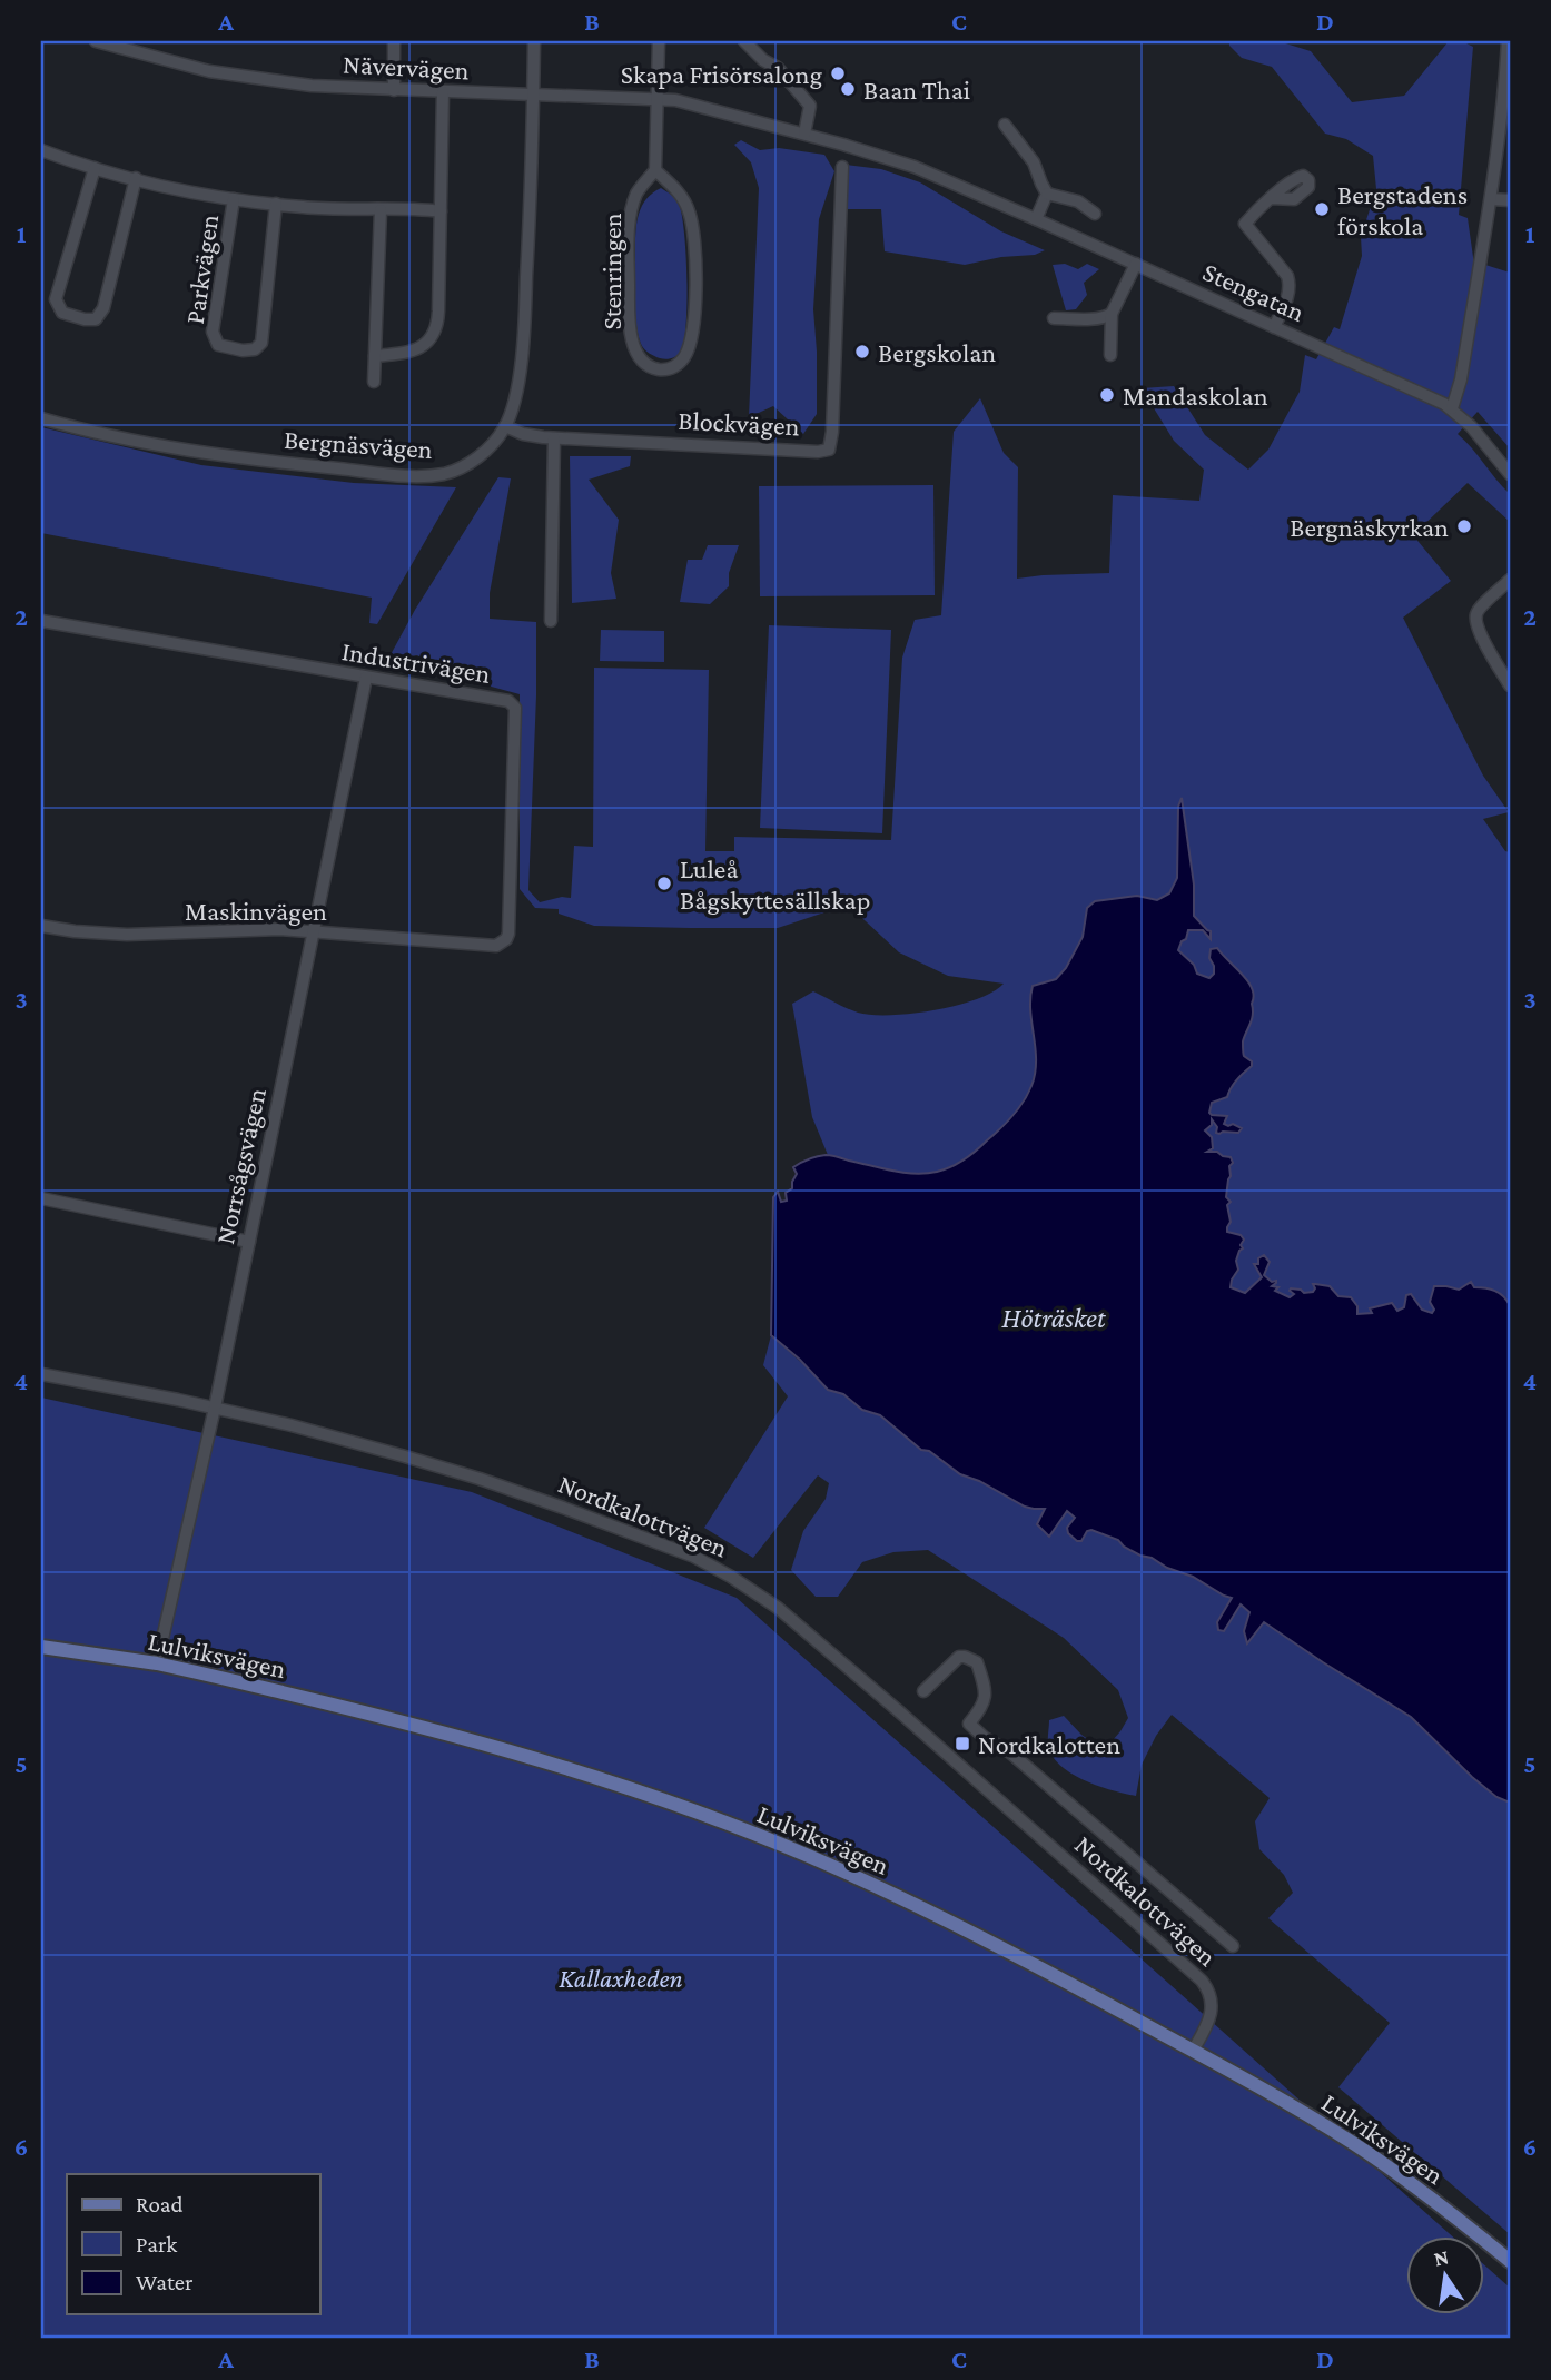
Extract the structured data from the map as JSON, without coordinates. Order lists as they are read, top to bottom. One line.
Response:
{"streets":{"main road":["Lulviksvägen"],"street":["Nävervägen","Parkvägen","Stenringen","Stengatan","Blockvägen","Bergnäsvägen","Industrivägen","Maskinvägen","Norrsågsvägen","Nordkalottvägen"]},"crossings":[["Nävervägen","Stengatan"],["Nävervägen","Bergnäsvägen"],["Stengatan","Bergnäsvägen"],["Blockvägen","Bergnäsvägen"],["Industrivägen","Maskinvägen"],["Industrivägen","Norrsågsvägen"],["Maskinvägen","Norrsågsvägen"],["Norrsågsvägen","Nordkalottvägen"],["Norrsågsvägen","Lulviksvägen"],["Nordkalottvägen","Lulviksvägen"]],"water":["Höträsket"],"parks":["Kallaxheden"],"places":{"other":["Skapa Frisörsalong","Baan Thai","Bergstadens förskola","Bergskolan","Mandaskolan","Bergnäskyrkan","Luleå Bågskyttesällskap"],"transit":["Nordkalotten"]},"legend":["Road","Park","Water"],"north":"top","grid":{"columns":["A","B","C","D"],"rows":["1","2","3","4","5","6"]}}
